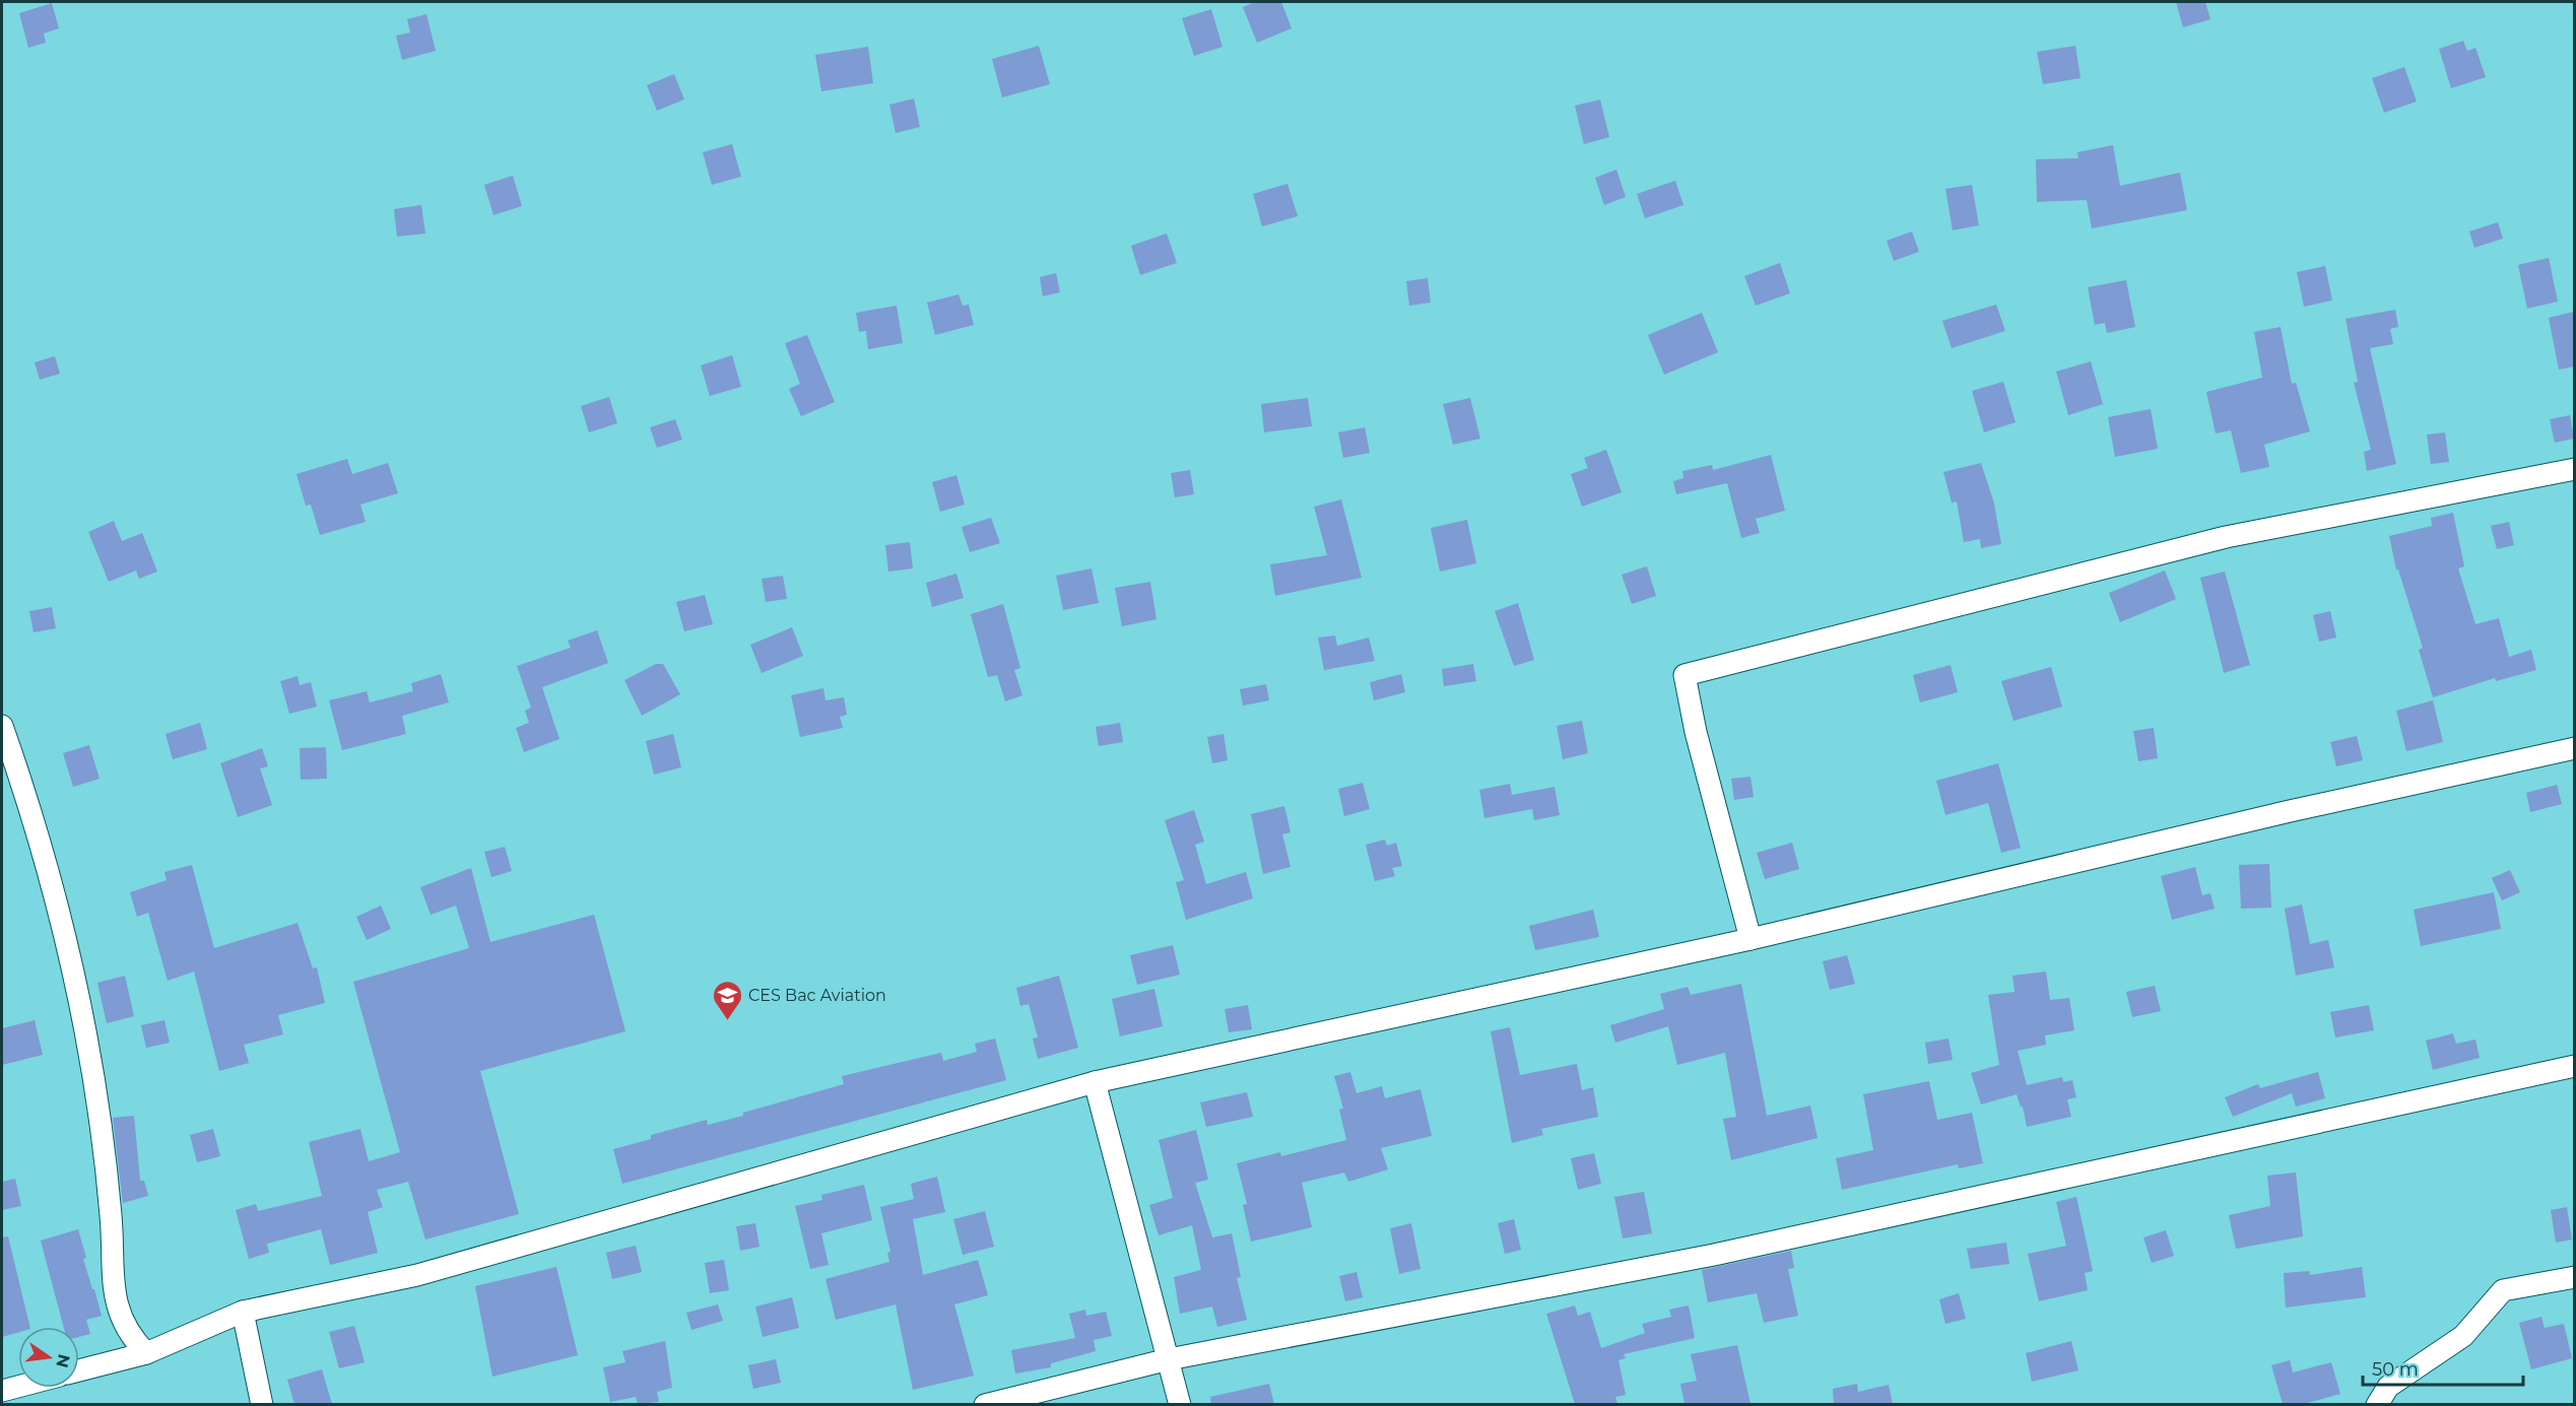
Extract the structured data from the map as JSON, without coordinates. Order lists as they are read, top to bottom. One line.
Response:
{"places":{"school or university":["CES Bac Aviation"]},"scale_bar":"50 m","north":"right"}
